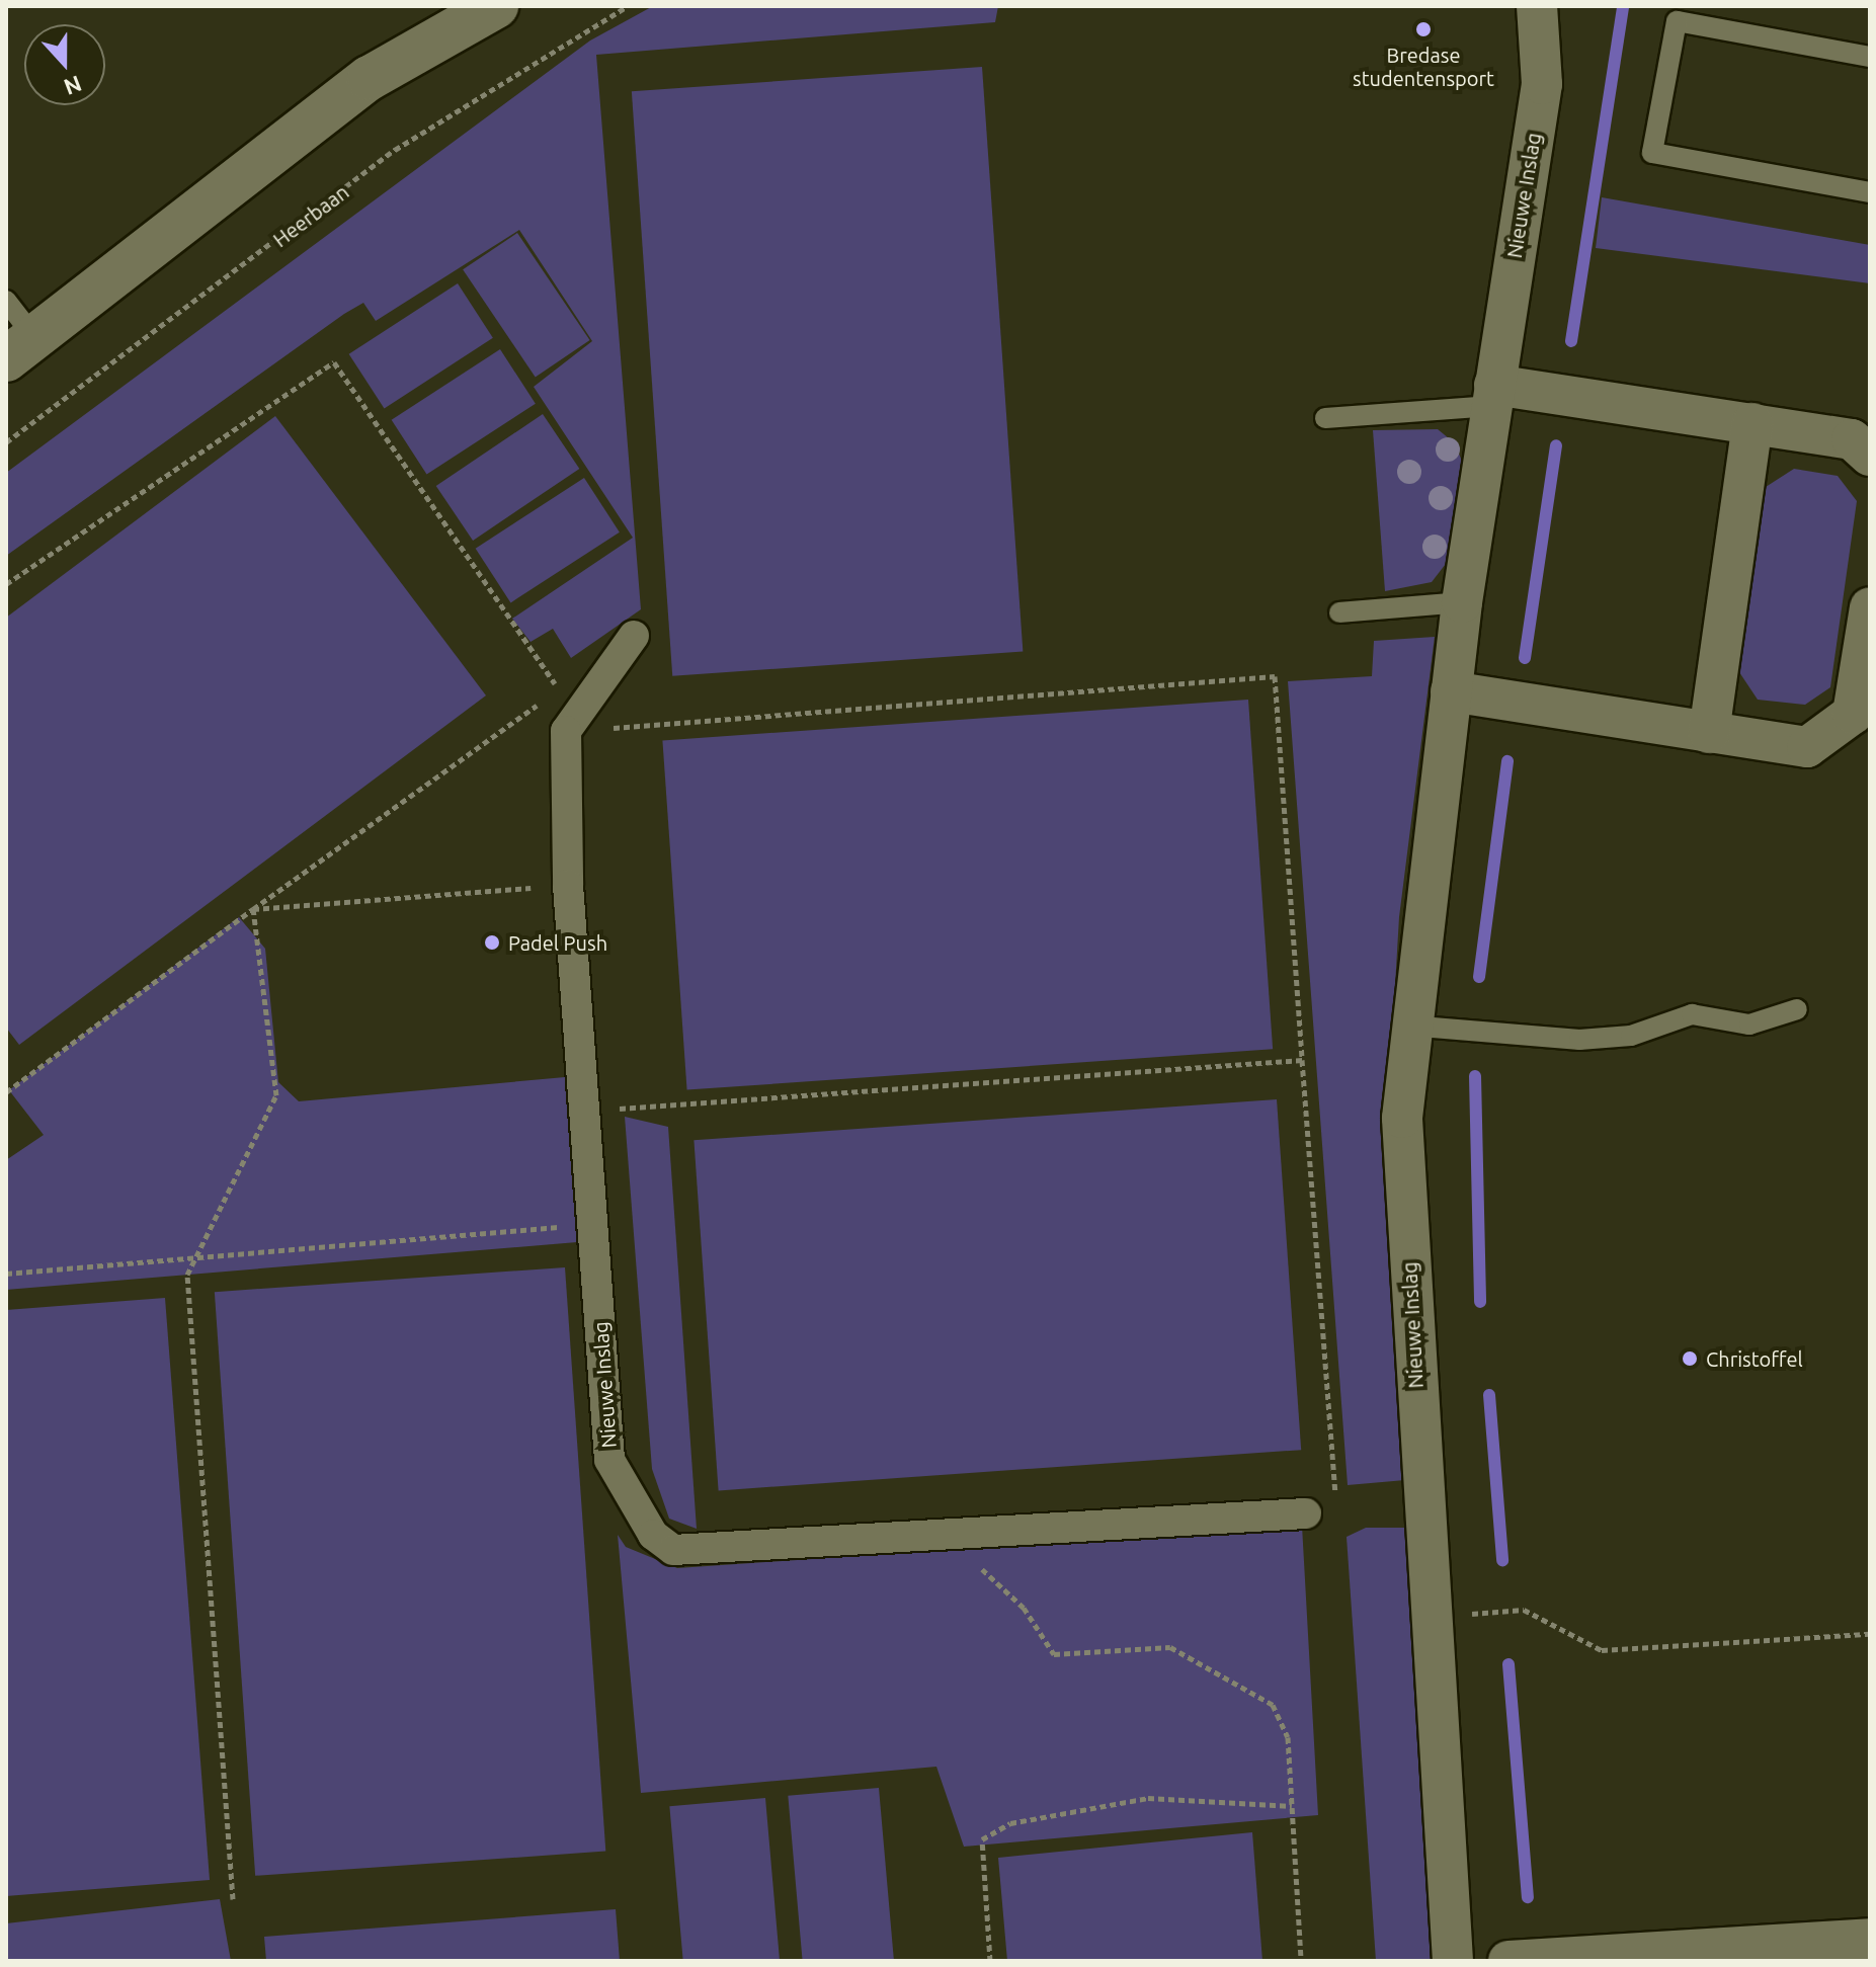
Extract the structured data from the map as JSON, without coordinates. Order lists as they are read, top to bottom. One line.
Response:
{"streets":{"street":["Nieuwe Inslag"],"path":["Heerbaan"]},"places":["Bredase studentensport","Padel Push","Christoffel"],"north":"bottom"}
